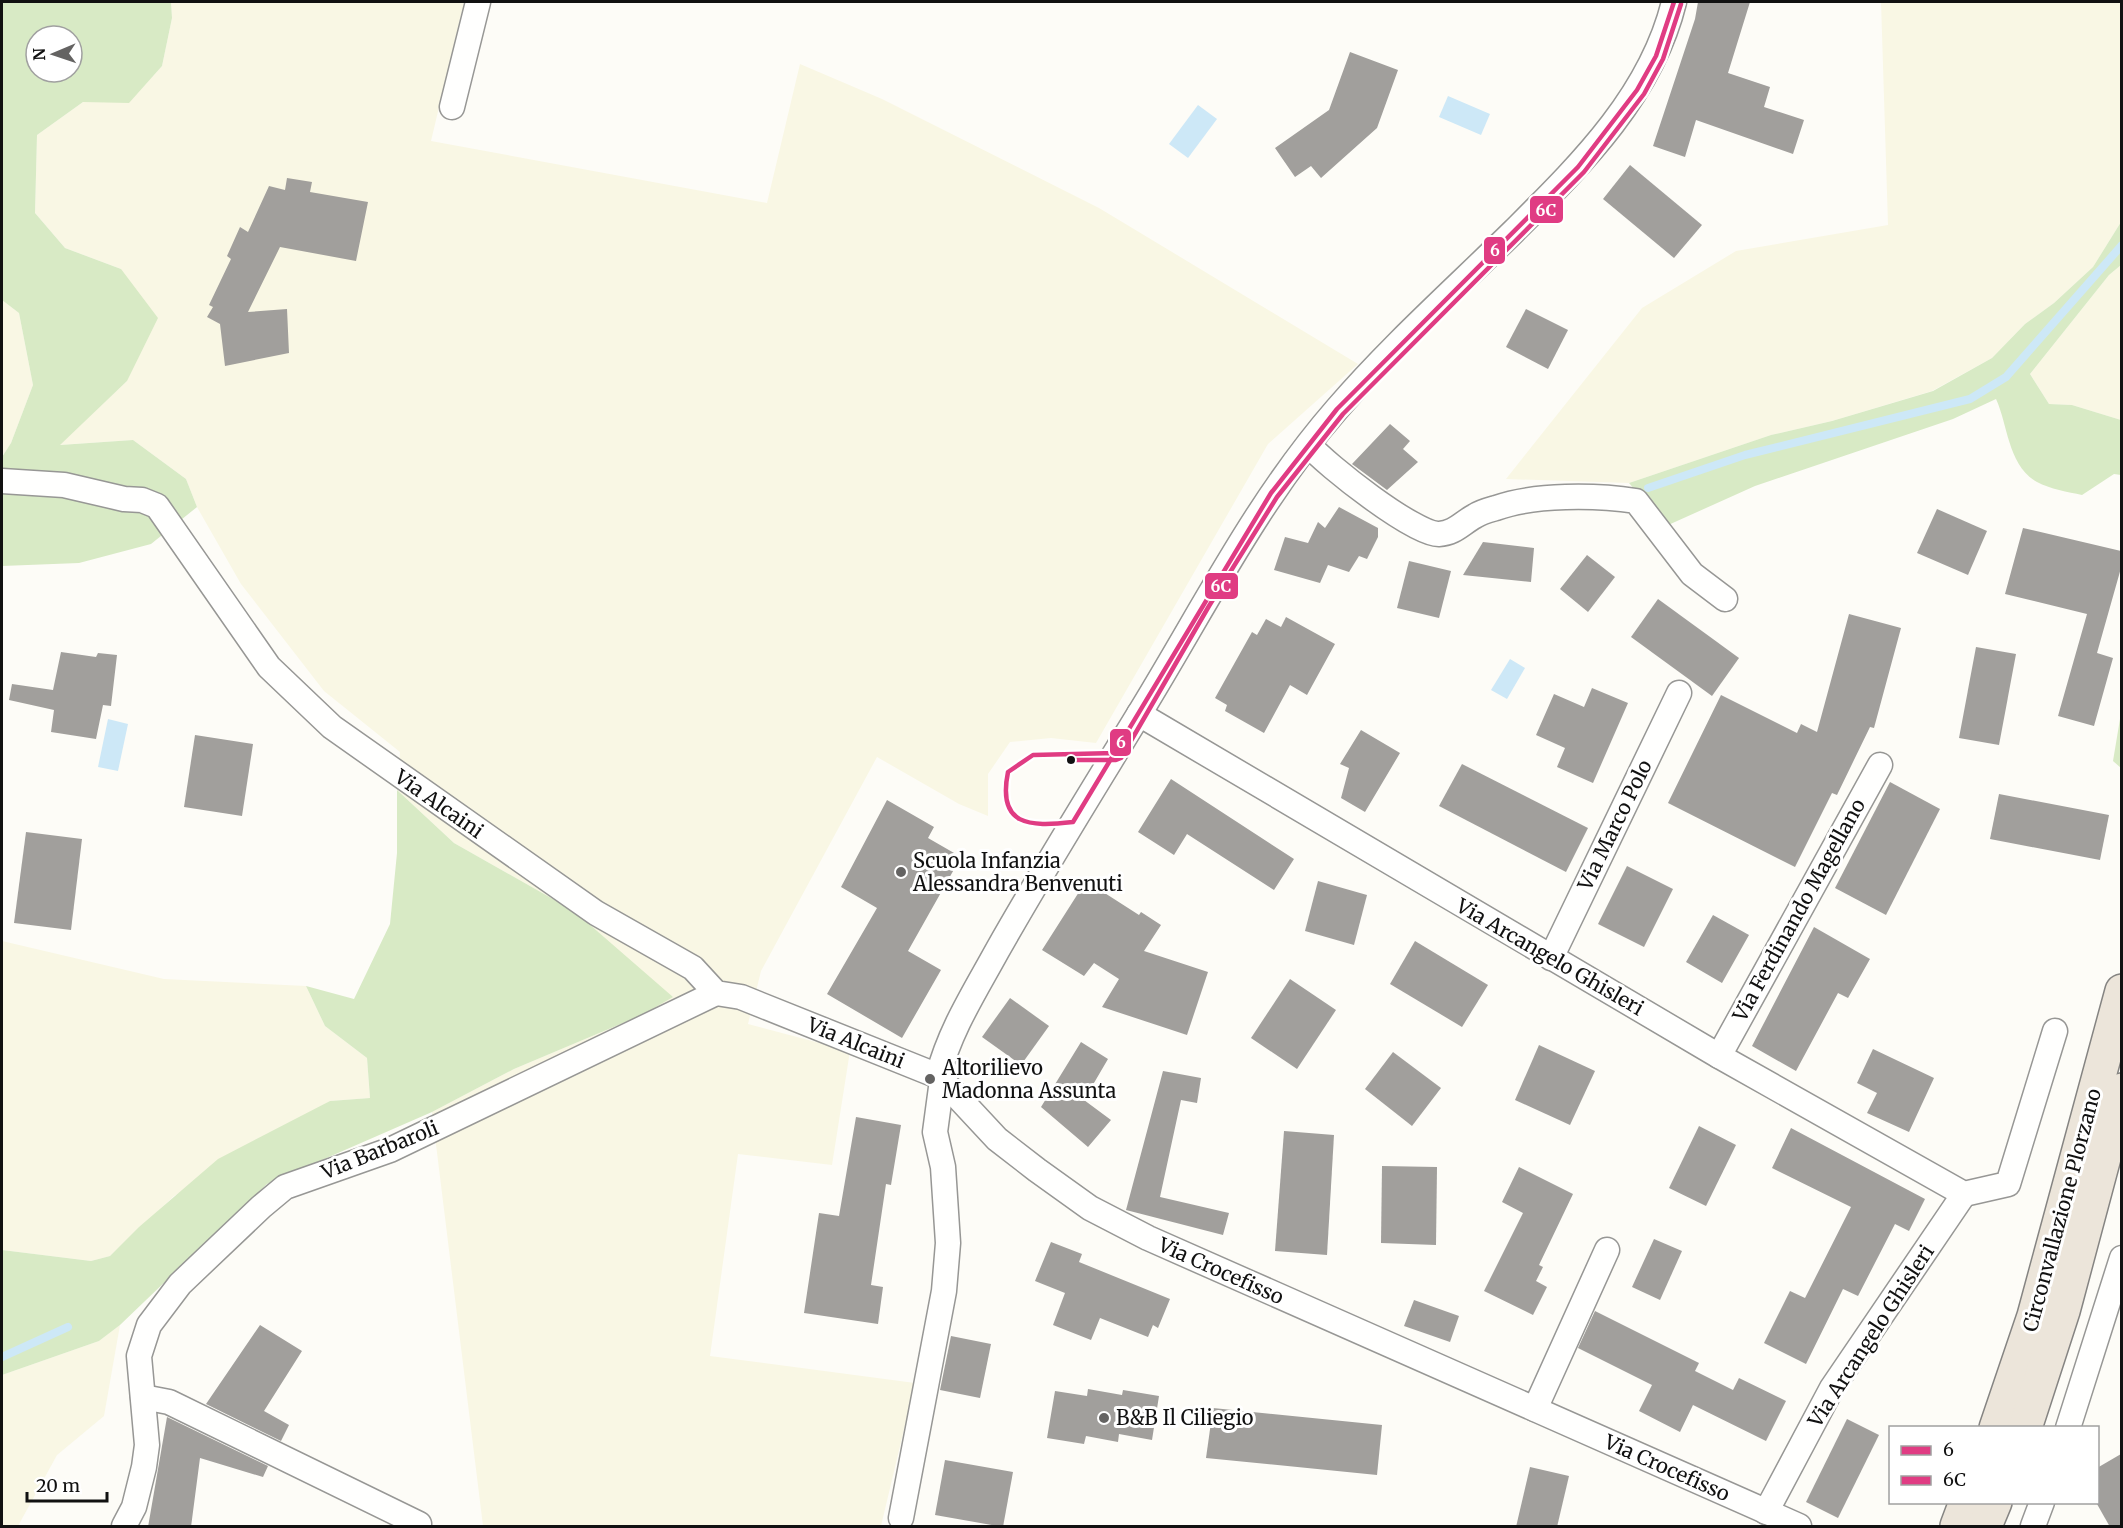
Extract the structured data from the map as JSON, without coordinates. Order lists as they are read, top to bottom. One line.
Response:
{"streets":{"highway":["Circonvallazione Plorzano"],"street":["Via Alcaini","Via Marco Polo","Via Ferdinando Magellano","Via Arcangelo Ghisleri","Via Barbaroli","Via Crocefisso"]},"crossings":[["Via Alcaini","Via Barbaroli"],["Via Alcaini","Via Crocefisso"],["Via Marco Polo","Via Arcangelo Ghisleri"],["Via Ferdinando Magellano","Via Arcangelo Ghisleri"],["Via Arcangelo Ghisleri","Via Crocefisso"]],"places":["Scuola Infanzia Alessandra Benvenuti","Altorilievo Madonna Assunta","B&B Il Ciliegio"],"lines":["transit line 6","transit line 6C"],"legend":["6","6C"],"scale_bar":"20 m","north":"left"}
